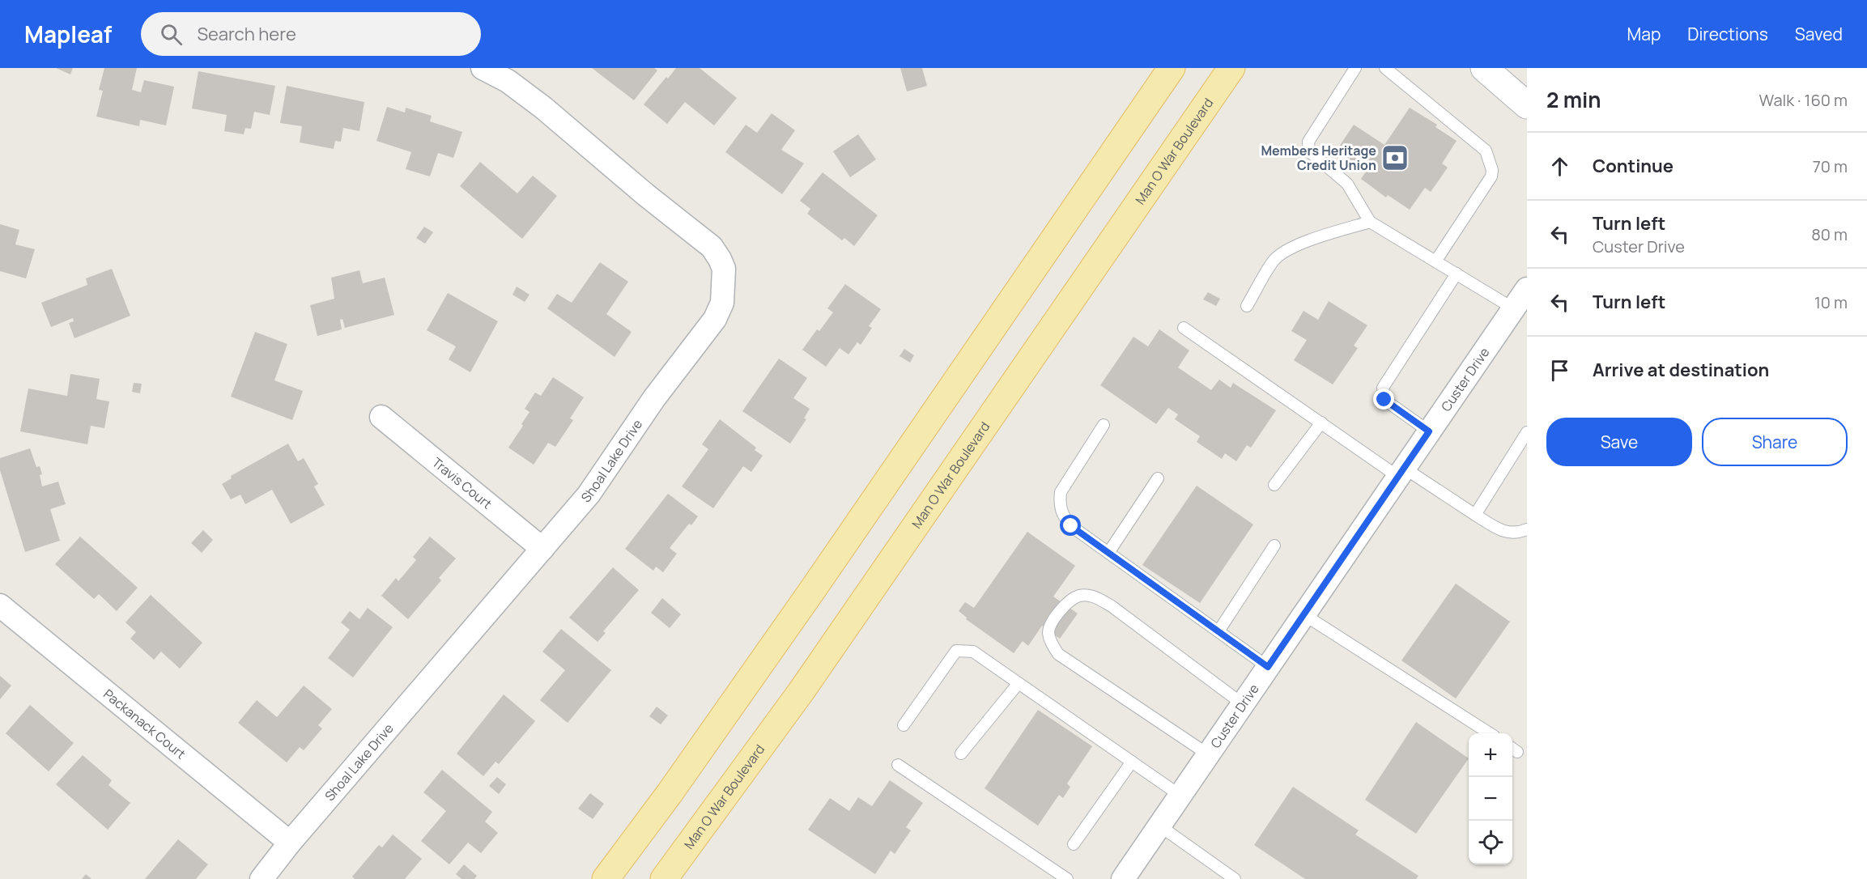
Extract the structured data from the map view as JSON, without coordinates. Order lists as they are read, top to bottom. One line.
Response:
{"streets":{"main road":["Man O War Boulevard"],"street":["Custer Drive","Shoal Lake Drive","Travis Court","Packanack Court"]},"crossings":[["Shoal Lake Drive","Travis Court"],["Shoal Lake Drive","Packanack Court"]],"places":{"bank":["Members Heritage Credit Union"]},"page":{"header":"Mapleaf","search":"Search here","nav":["Map","Directions","Saved"],"heading":["2 min","Walk · 160 m"],"list":[["Continue","70 m"],["Turn left","Custer Drive","80 m"],["Turn left","10 m"],"Arrive at destination"],"buttons":["Save","Share"],"map_buttons":["+","−"]}}
